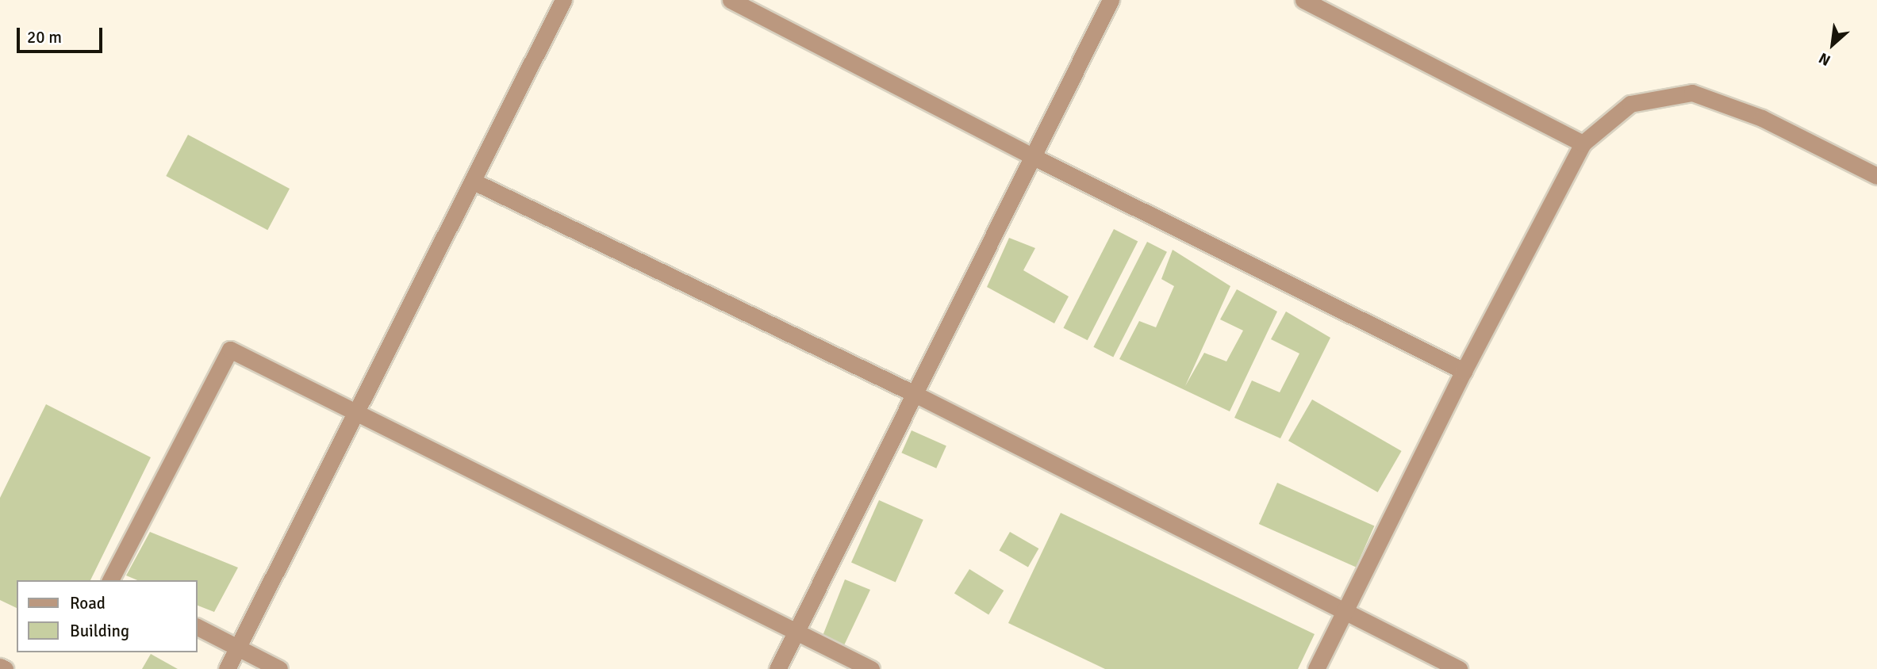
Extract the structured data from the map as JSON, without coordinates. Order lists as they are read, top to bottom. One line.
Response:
{"legend":["Road","Building"],"scale_bar":"20 m","north":"bottom left"}
